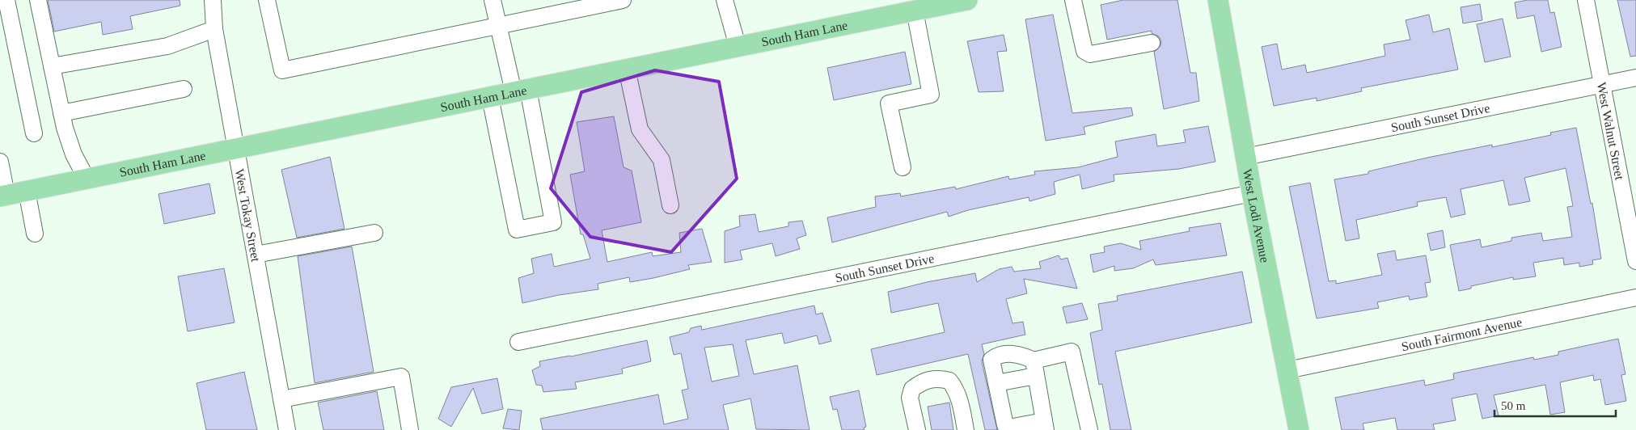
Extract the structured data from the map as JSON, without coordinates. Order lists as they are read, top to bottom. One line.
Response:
{"streets":{"main road":["South Ham Lane","West Lodi Avenue"],"street":["South Sunset Drive","West Walnut Street","West Tokay Street","South Fairmont Avenue"]},"crossings":[["South Ham Lane","West Tokay Street"],["South Sunset Drive","West Walnut Street"],["South Sunset Drive","West Lodi Avenue"],["West Lodi Avenue","South Fairmont Avenue"]],"scale_bar":"50 m"}
